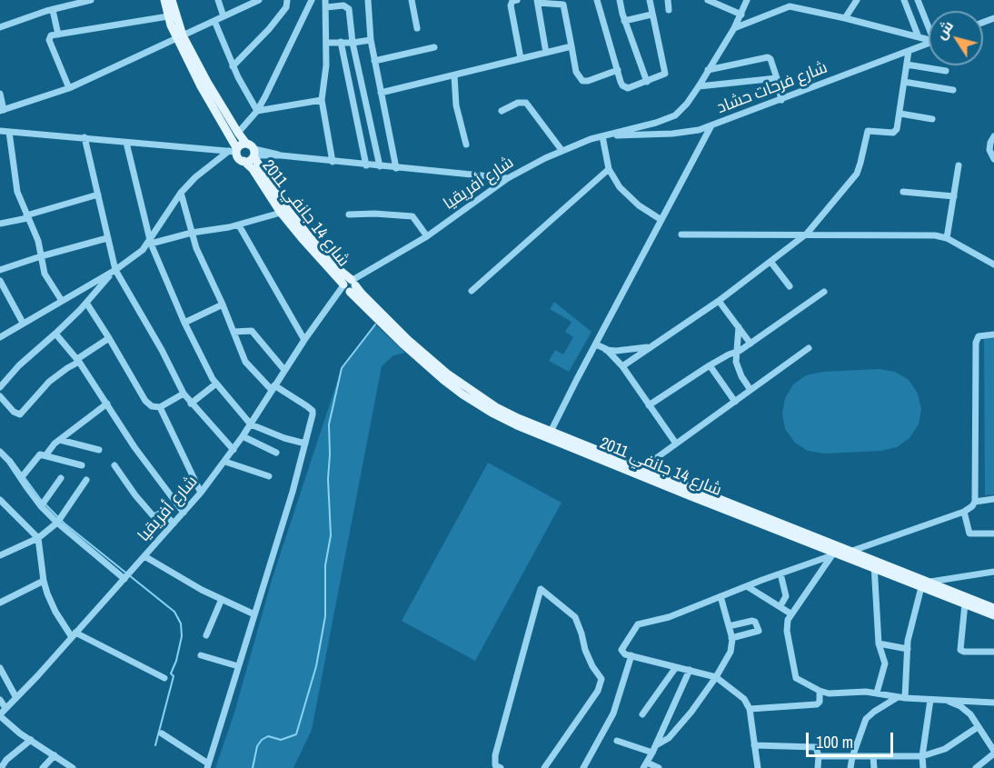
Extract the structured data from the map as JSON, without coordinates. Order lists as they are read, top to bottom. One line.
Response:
{"streets":{"main road":["شارع 14 جانفي 2011"],"street":["شارع فرحات حشاد","شارع أفريقيا"]},"crossings":[["شارع فرحات حشاد","شارع أفريقيا"],["شارع أفريقيا","شارع 14 جانفي 2011"]],"scale_bar":"100 m","north":"top left"}
